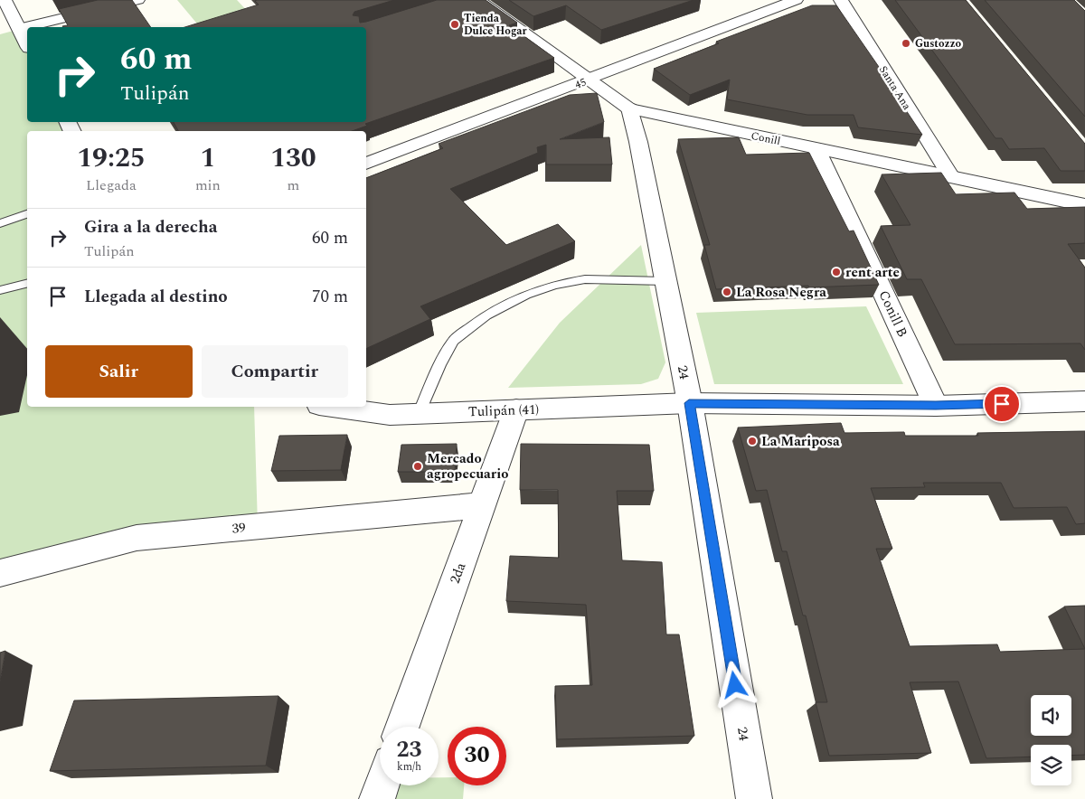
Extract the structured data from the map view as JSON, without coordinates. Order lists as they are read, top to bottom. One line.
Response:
{"streets":{"street":["45","Santa Ana","Conill","Conill B","24","Tulipán (41)","39","2da"]},"crossings":[["45","Conill"],["Santa Ana","Conill"],["Conill","Conill B"],["Conill","24"],["Conill B","Tulipán (41)"],["24","Tulipán (41)"],["Tulipán (41)","2da"],["39","2da"]],"places":["Tienda Dulce Hogar","Gustozzo","rent arte","La Rosa Negra","La Mariposa","Mercado agropecuario"],"page":{"turn":["60 m","Tulipán"],"eta":["19:25","Llegada","1","min","130","m"],"list":[{"name":"Gira a la derecha","note":"Tulipán","value":"60 m"},{"name":"Llegada al destino","value":"70 m"}],"buttons":["Salir","Compartir"],"speed":"23 km/h","limit":"30"}}
